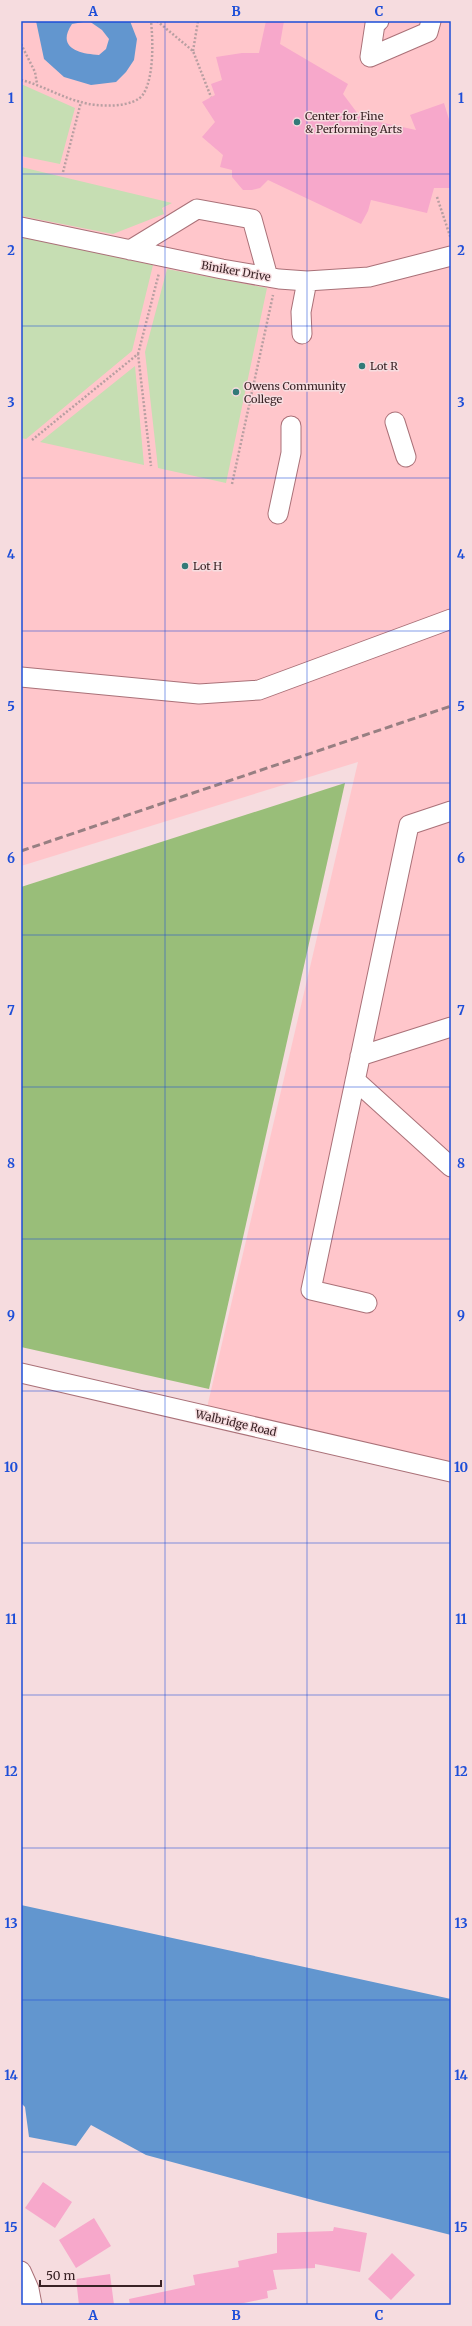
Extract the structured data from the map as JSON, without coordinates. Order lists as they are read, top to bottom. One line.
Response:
{"streets":{"street":["Biniker Drive","Walbridge Road"]},"places":["Center for Fine & Performing Arts","Lot R","Owens Community College","Lot H"],"scale_bar":"50 m","grid":{"columns":["A","B","C"],"rows":["1","2","3","4","5","6","7","8","9","10","11","12","13","14","15"]}}
